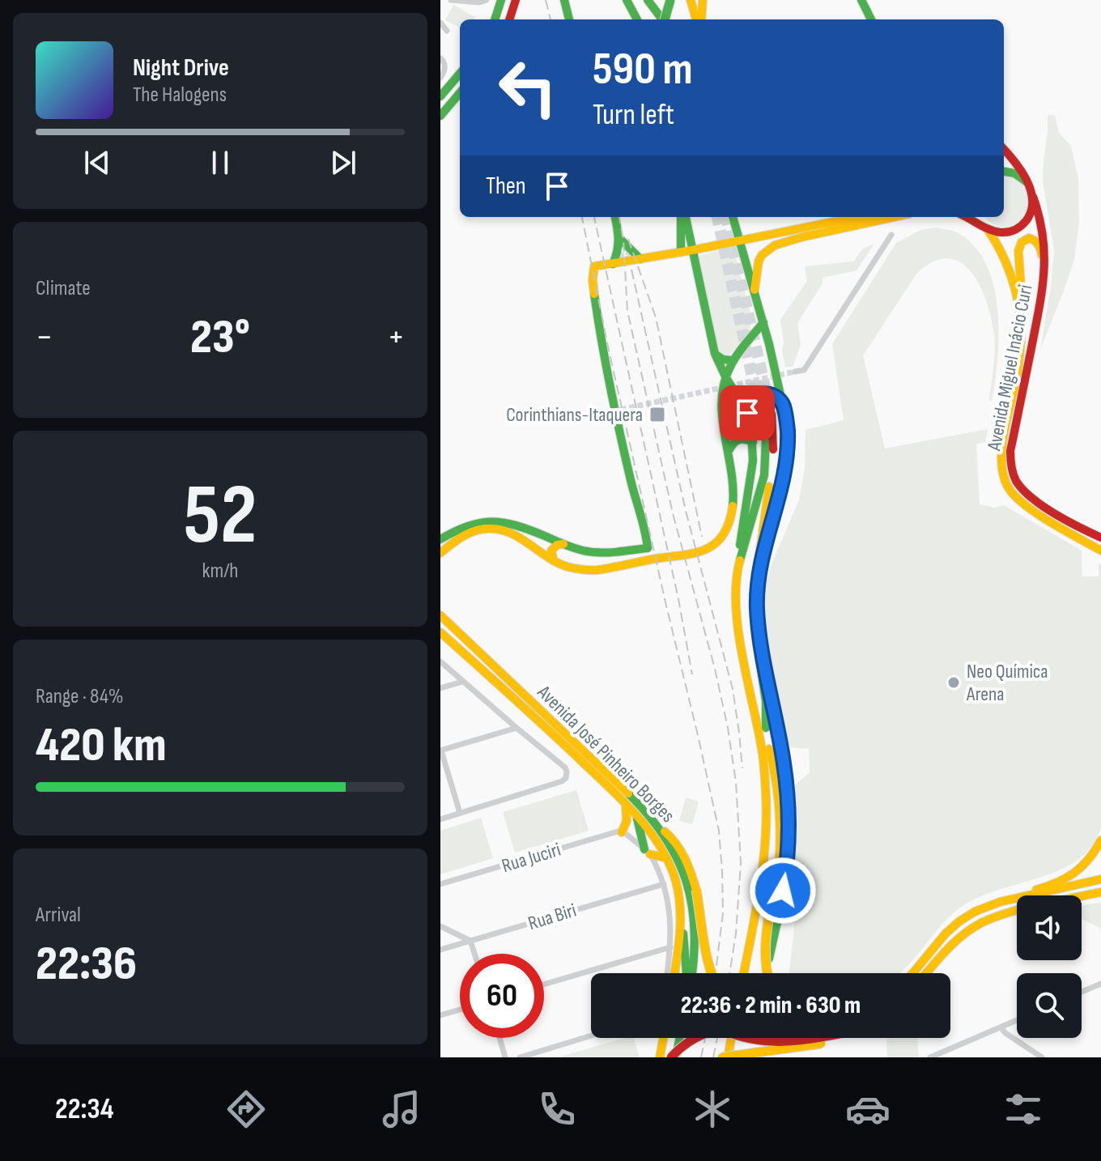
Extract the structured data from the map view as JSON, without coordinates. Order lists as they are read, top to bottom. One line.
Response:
{"streets":{"main road":["Avenida Miguel Inácio Curi","Avenida José Pinheiro Borges"],"street":["Rua Juciri","Rua Biri"]},"places":{"transit":["Corinthians-Itaquera"],"other":["Neo Química Arena"]},"page":{"turn":["590 m","Turn left"],"song":["Night Drive","The Halogens"],"then":"Then","tile":["Climate",["52","km/h"],["Range · 84%","420 km"],["Arrival","22:36"]],"heat":["−","23°","+"],"limit":"60","trip":"22:36 · 2 min · 630 m","tabs":"22:34"}}
